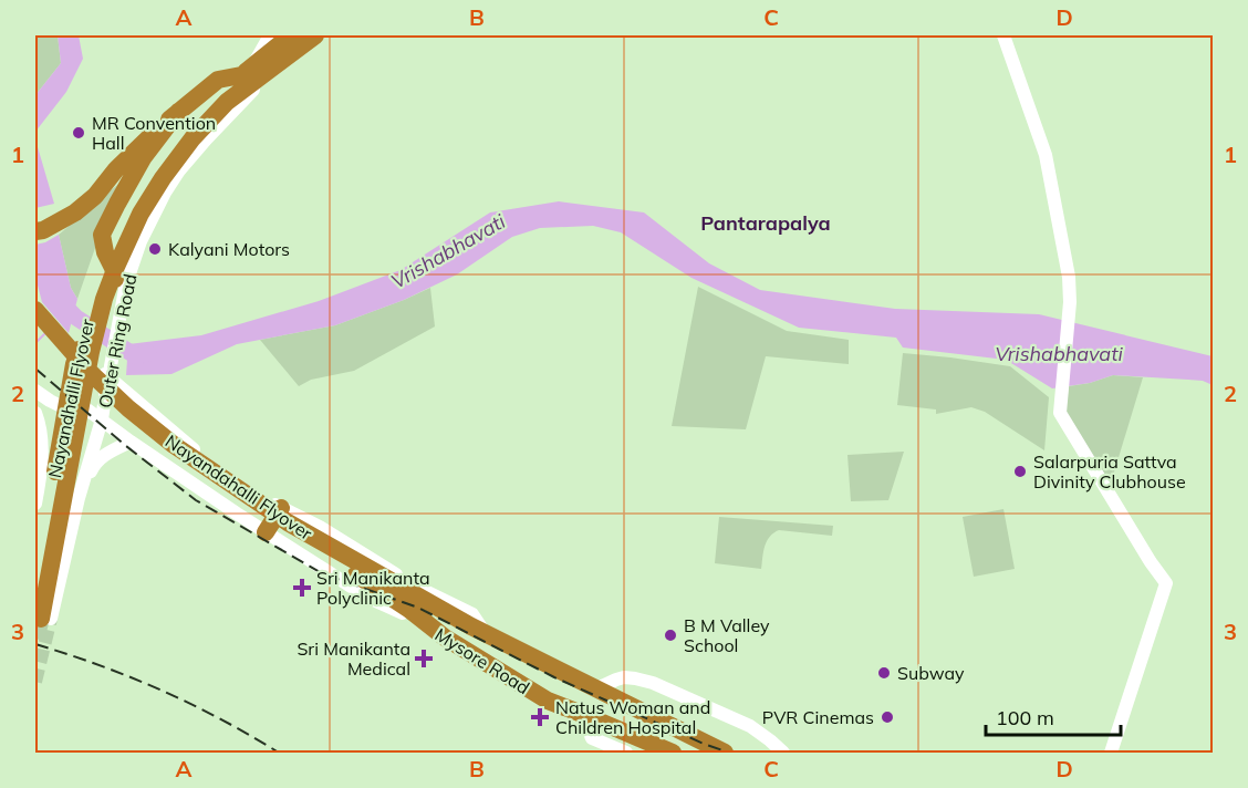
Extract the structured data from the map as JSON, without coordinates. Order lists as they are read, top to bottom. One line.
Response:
{"streets":{"highway":["Outer Ring Road","Nayandhalli Flyover","Nayandahalli Flyover","Mysore Road"]},"crossings":[["Outer Ring Road","Nayandhalli Flyover"],["Outer Ring Road","Mysore Road"],["Nayandahalli Flyover","Mysore Road"]],"districts":["Pantarapalya"],"water":["Vrishabhavati"],"places":{"other":["MR Convention Hall","Kalyani Motors","Salarpuria Sattva Divinity Clubhouse","B M Valley School","Subway","PVR Cinemas"],"health":["Sri Manikanta Polyclinic","Sri Manikanta Medical","Natus Woman and Children Hospital"]},"scale_bar":"100 m","grid":{"columns":["A","B","C","D"],"rows":["1","2","3"]}}
